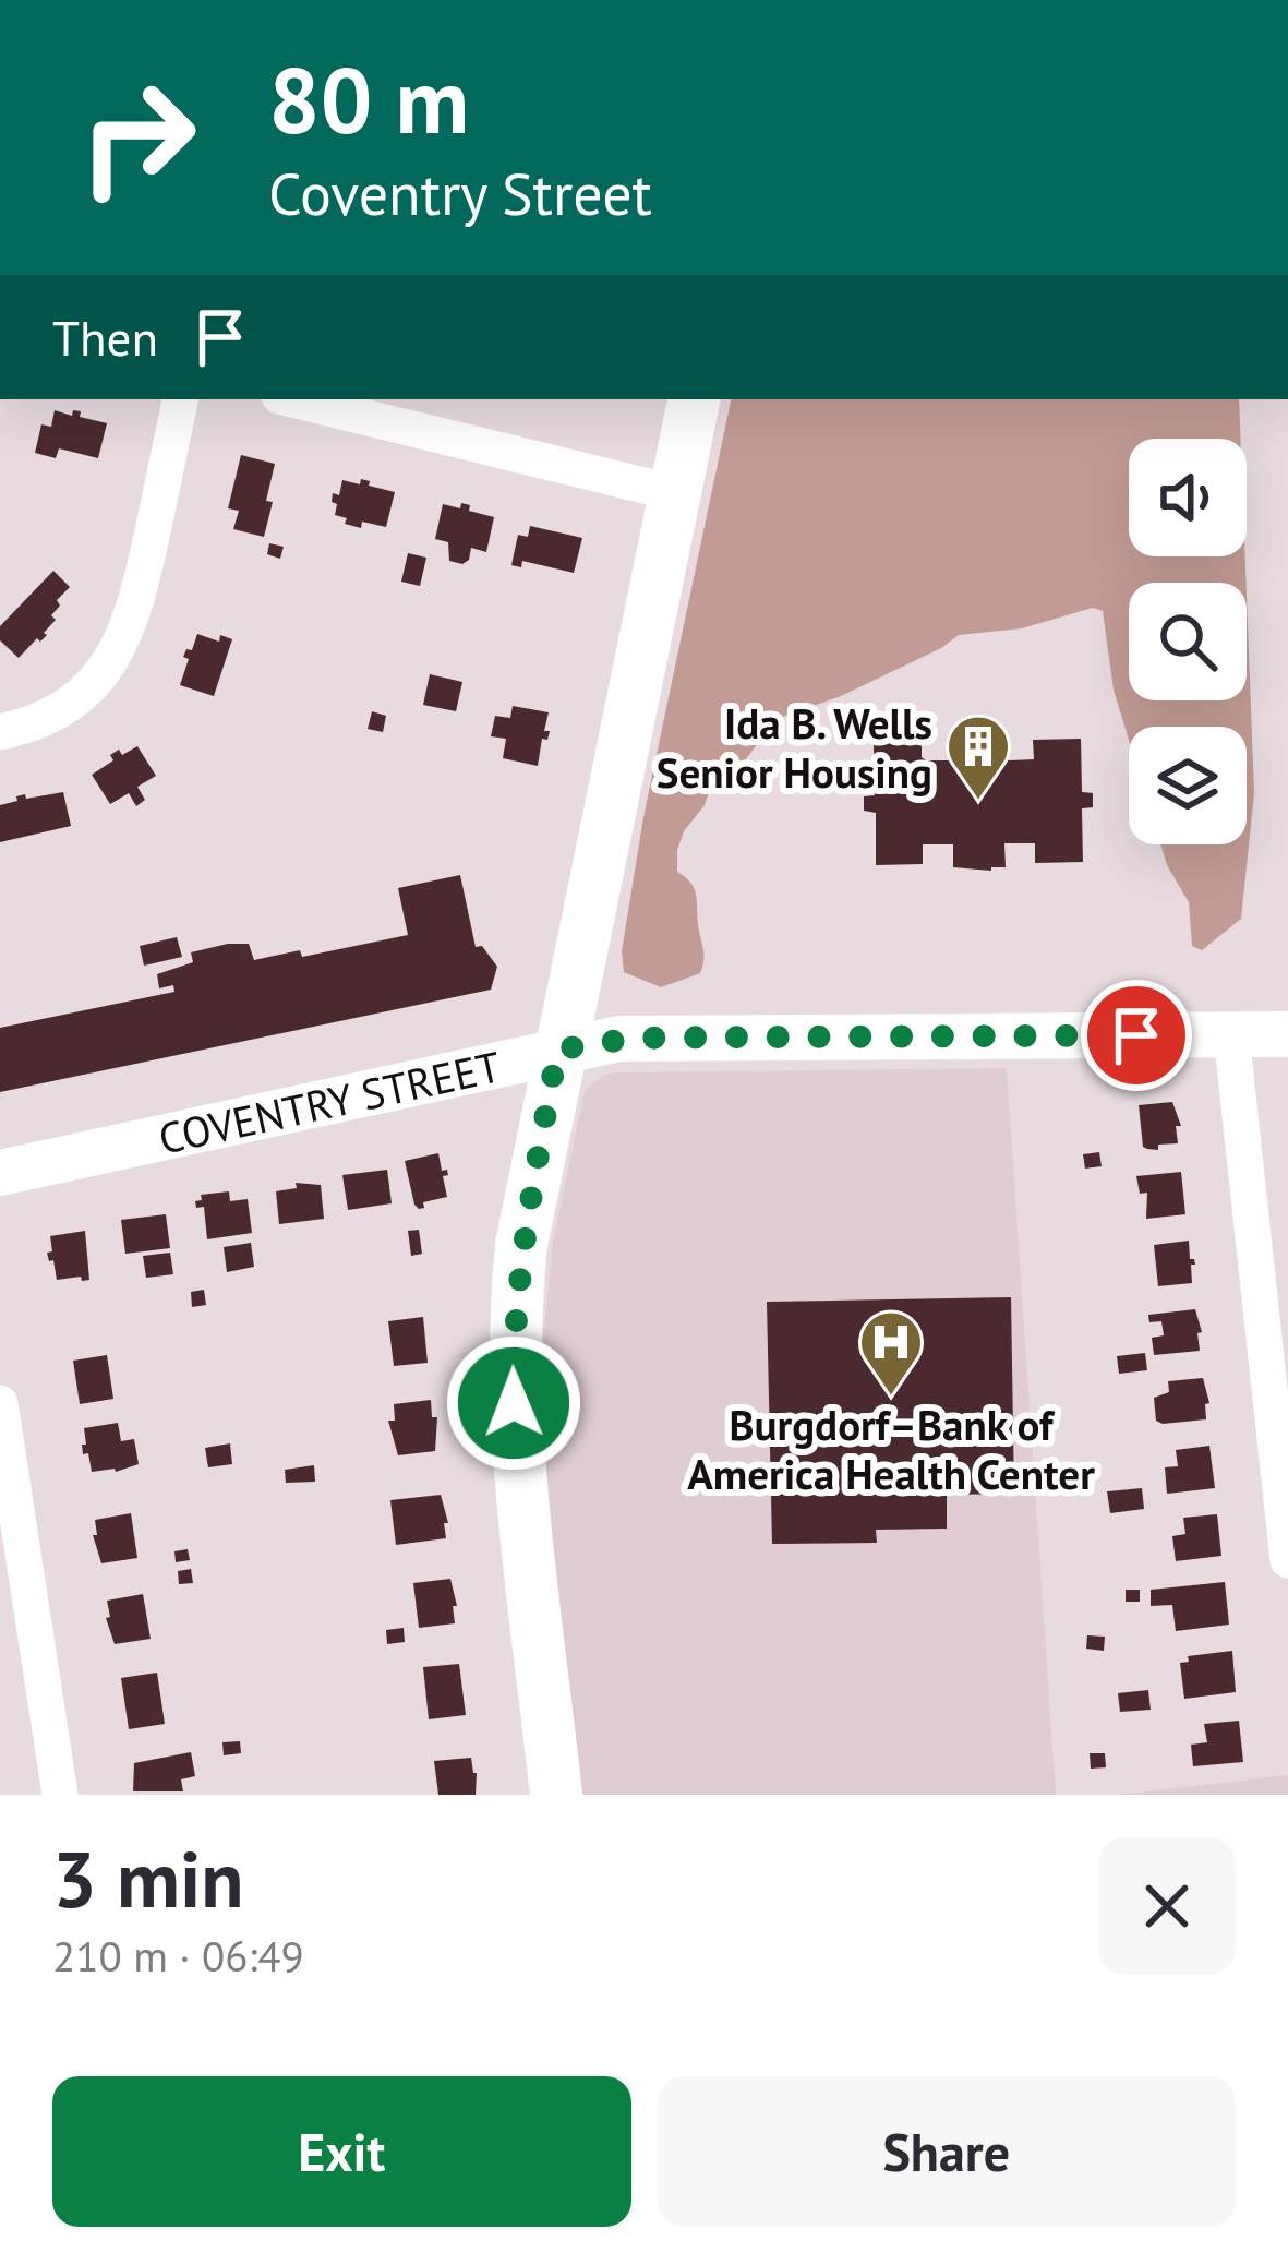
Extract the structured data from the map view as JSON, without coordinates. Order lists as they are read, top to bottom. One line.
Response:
{"streets":{"street":["COVENTRY STREET"]},"places":{"building":["Ida B. Wells Senior Housing"],"hospital":["Burgdorf–Bank of America Health Center"]},"page":{"turn":["80 m","Coventry Street"],"then":"Then","heading":["3 min","210 m · 06:49"],"buttons":["Exit","Share"]}}
